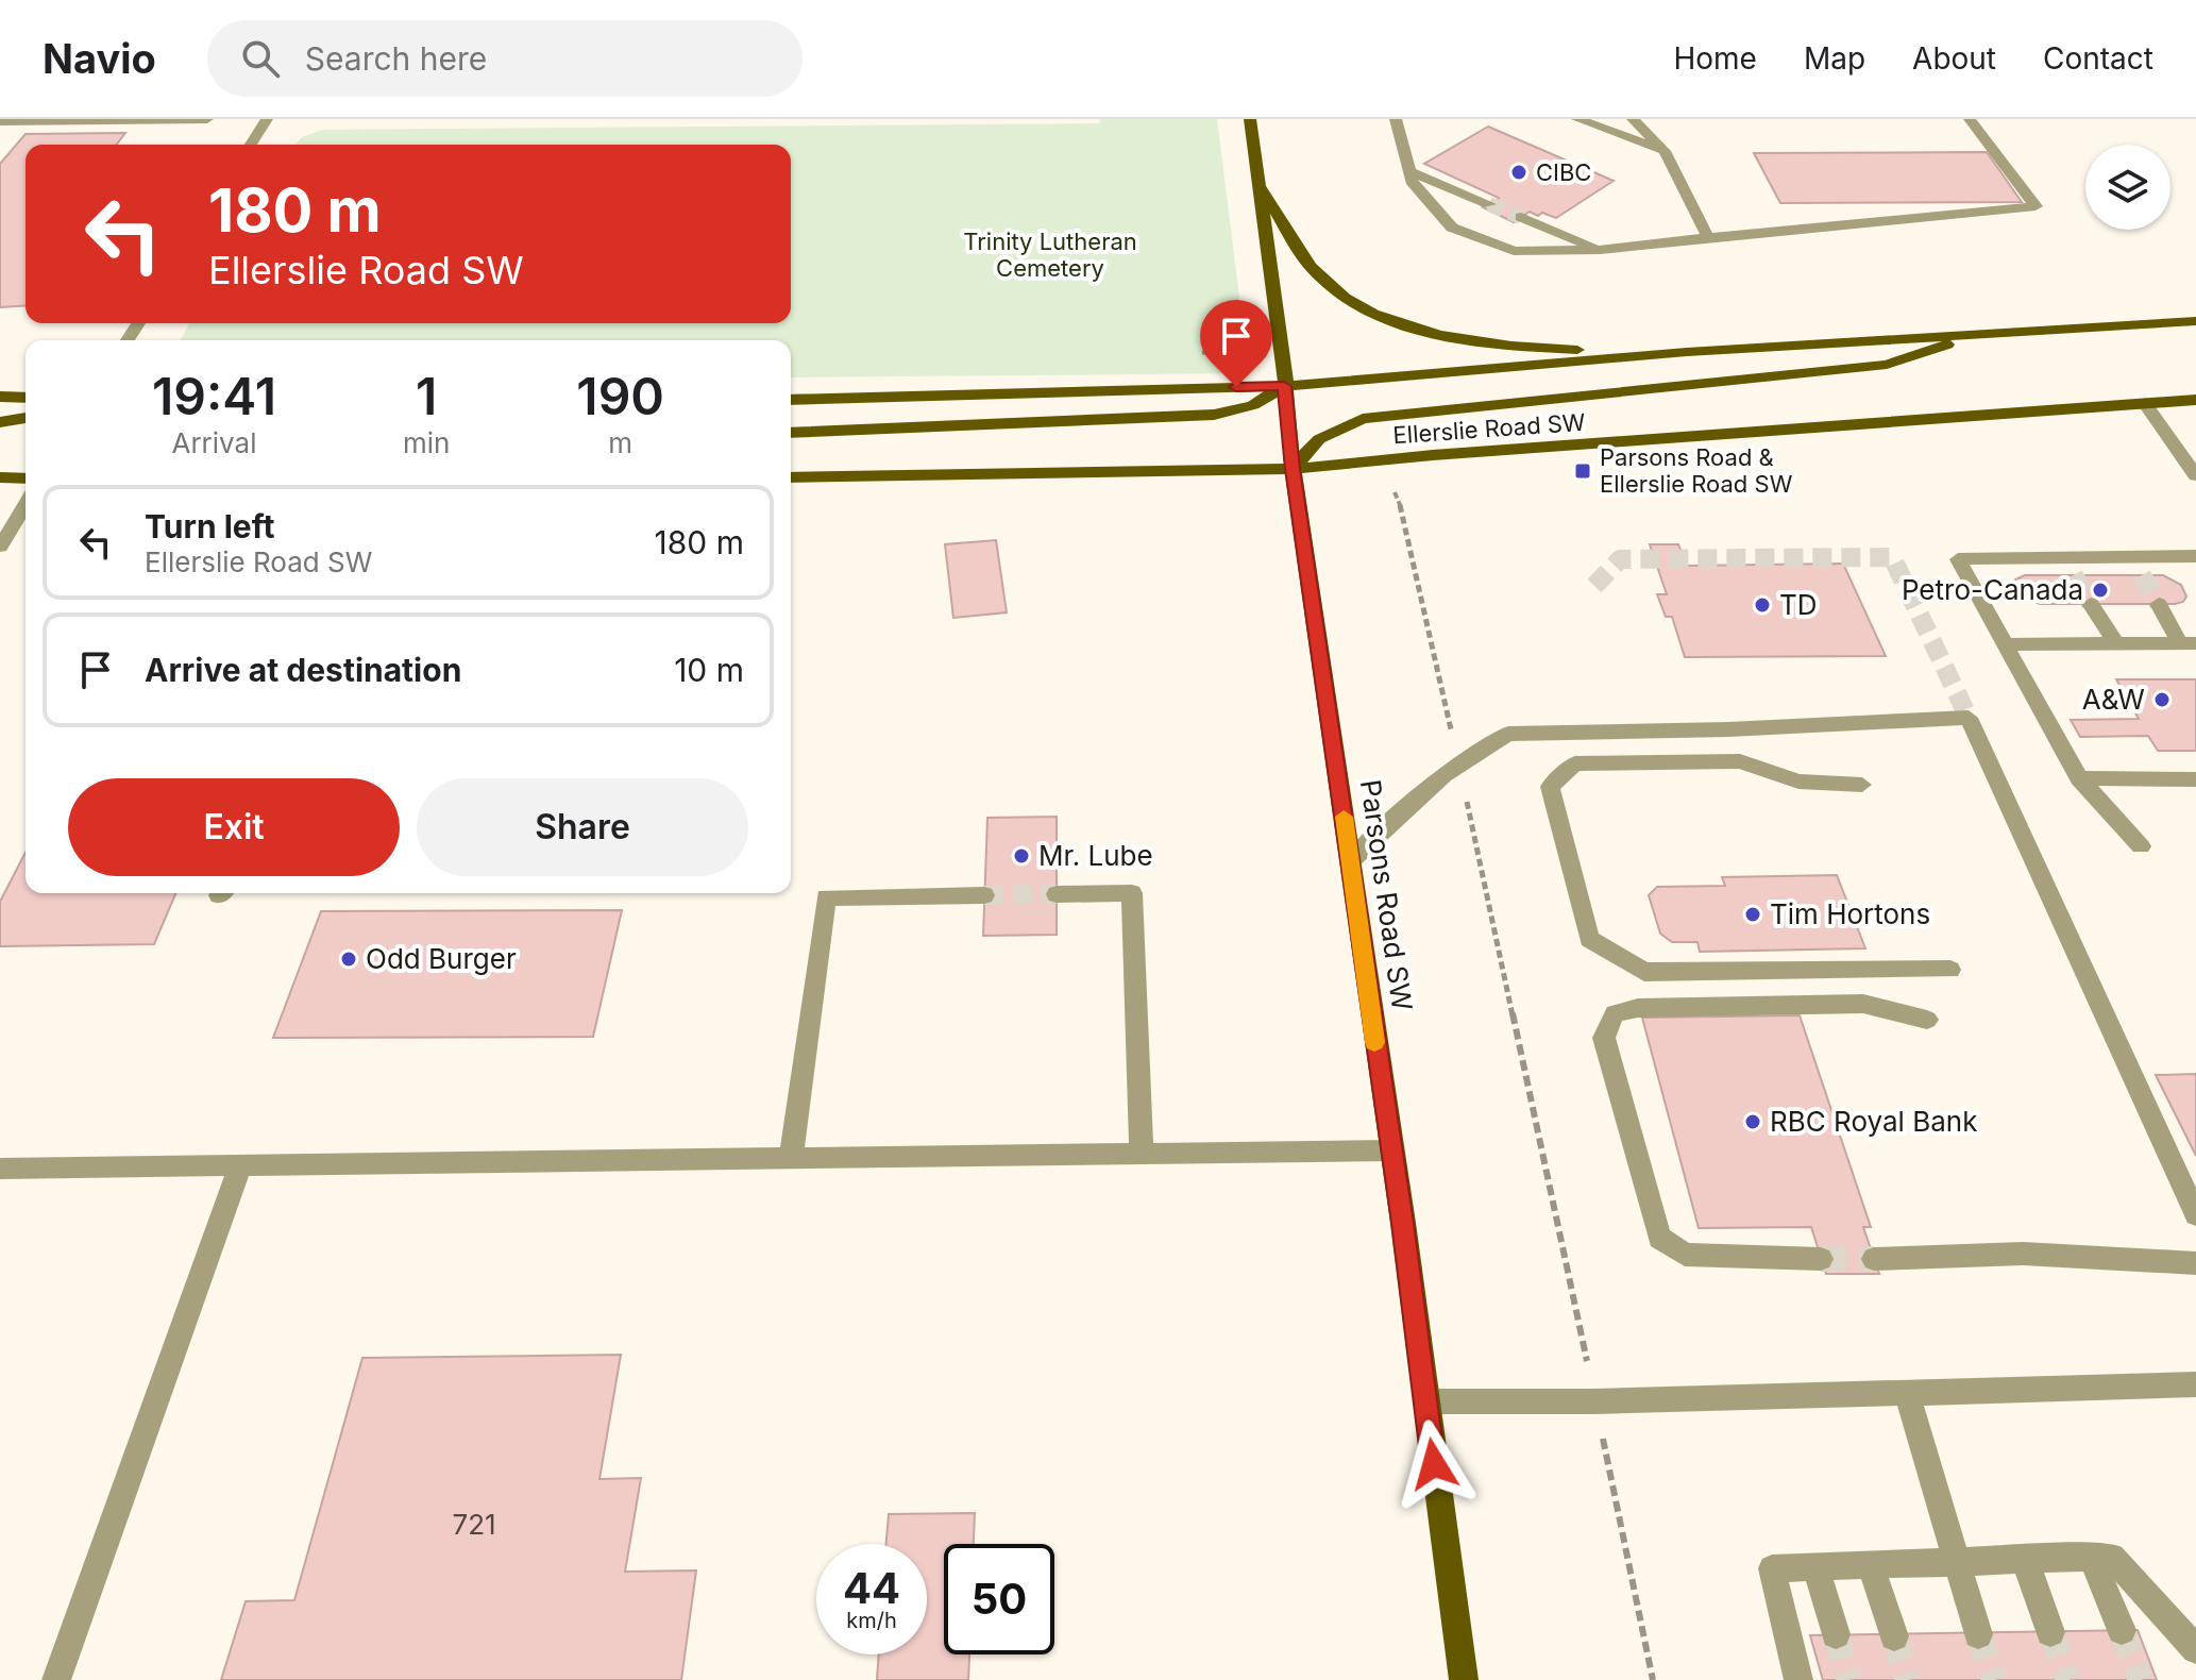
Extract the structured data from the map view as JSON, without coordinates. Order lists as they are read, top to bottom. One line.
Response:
{"streets":{"main road":["Ellerslie Road SW","Parsons Road SW"]},"crossings":[["Ellerslie Road SW","Parsons Road SW"]],"parks":["Trinity Lutheran Cemetery"],"places":{"other":["CIBC","Petro-Canada","TD","A&W","Mr. Lube","Tim Hortons","Odd Burger","RBC Royal Bank"],"transit":["Parsons Road & Ellerslie Road SW"]},"house_numbers":["721"],"page":{"header":"Navio","search":"Search here","nav":["Home","Map","About","Contact"],"turn":["180 m","Ellerslie Road SW"],"eta":["19:41","Arrival","1","min","190","m"],"list":[{"name":"Turn left","note":"Ellerslie Road SW","value":"180 m"},{"name":"Arrive at destination","value":"10 m"}],"buttons":["Exit","Share"],"speed":"44 km/h","limit":"50"}}
